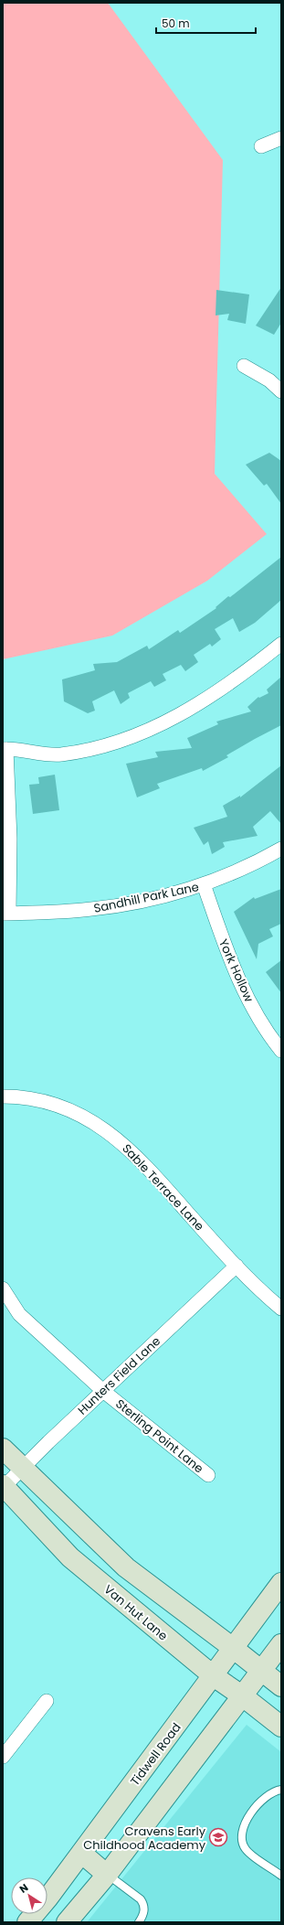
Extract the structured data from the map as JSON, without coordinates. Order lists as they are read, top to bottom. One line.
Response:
{"streets":{"main road":["Van Hut Lane","Tidwell Road"],"street":["Sandhill Park Lane","York Hollow","Sable Terrace Lane","Hunters Field Lane","Sterling Point Lane"]},"crossings":[["Sandhill Park Lane","York Hollow"],["Sable Terrace Lane","Hunters Field Lane"],["Hunters Field Lane","Sterling Point Lane"],["Hunters Field Lane","Van Hut Lane"],["Van Hut Lane","Tidwell Road"]],"places":{"school or university":["Cravens Early Childhood Academy"]},"scale_bar":"50 m","north":"top left"}
